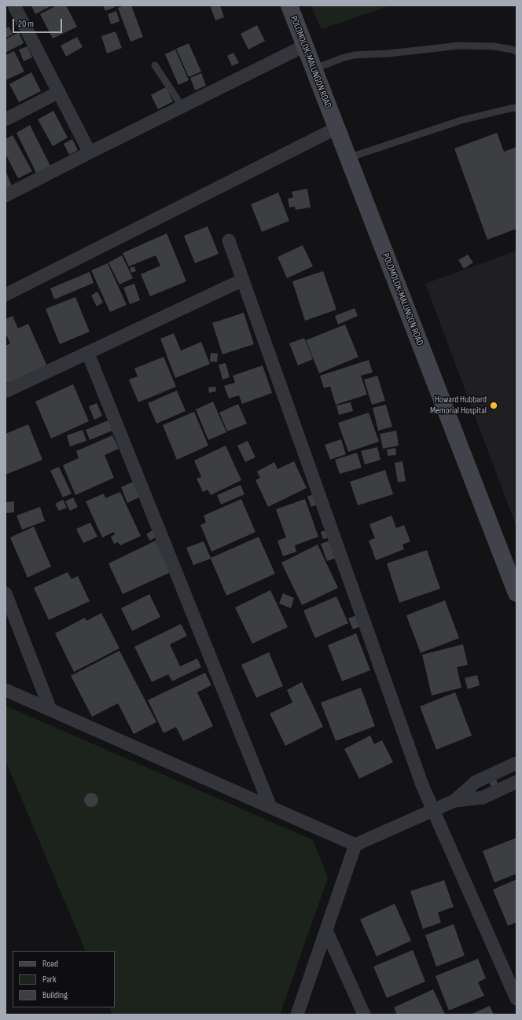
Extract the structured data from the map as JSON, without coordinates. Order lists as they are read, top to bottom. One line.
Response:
{"streets":{"main road":["POLOMOLOK-MALUNGON ROAD"]},"places":["Howard Hubbard Memorial Hospital"],"legend":["Road","Park","Building"],"scale_bar":"20 m"}
